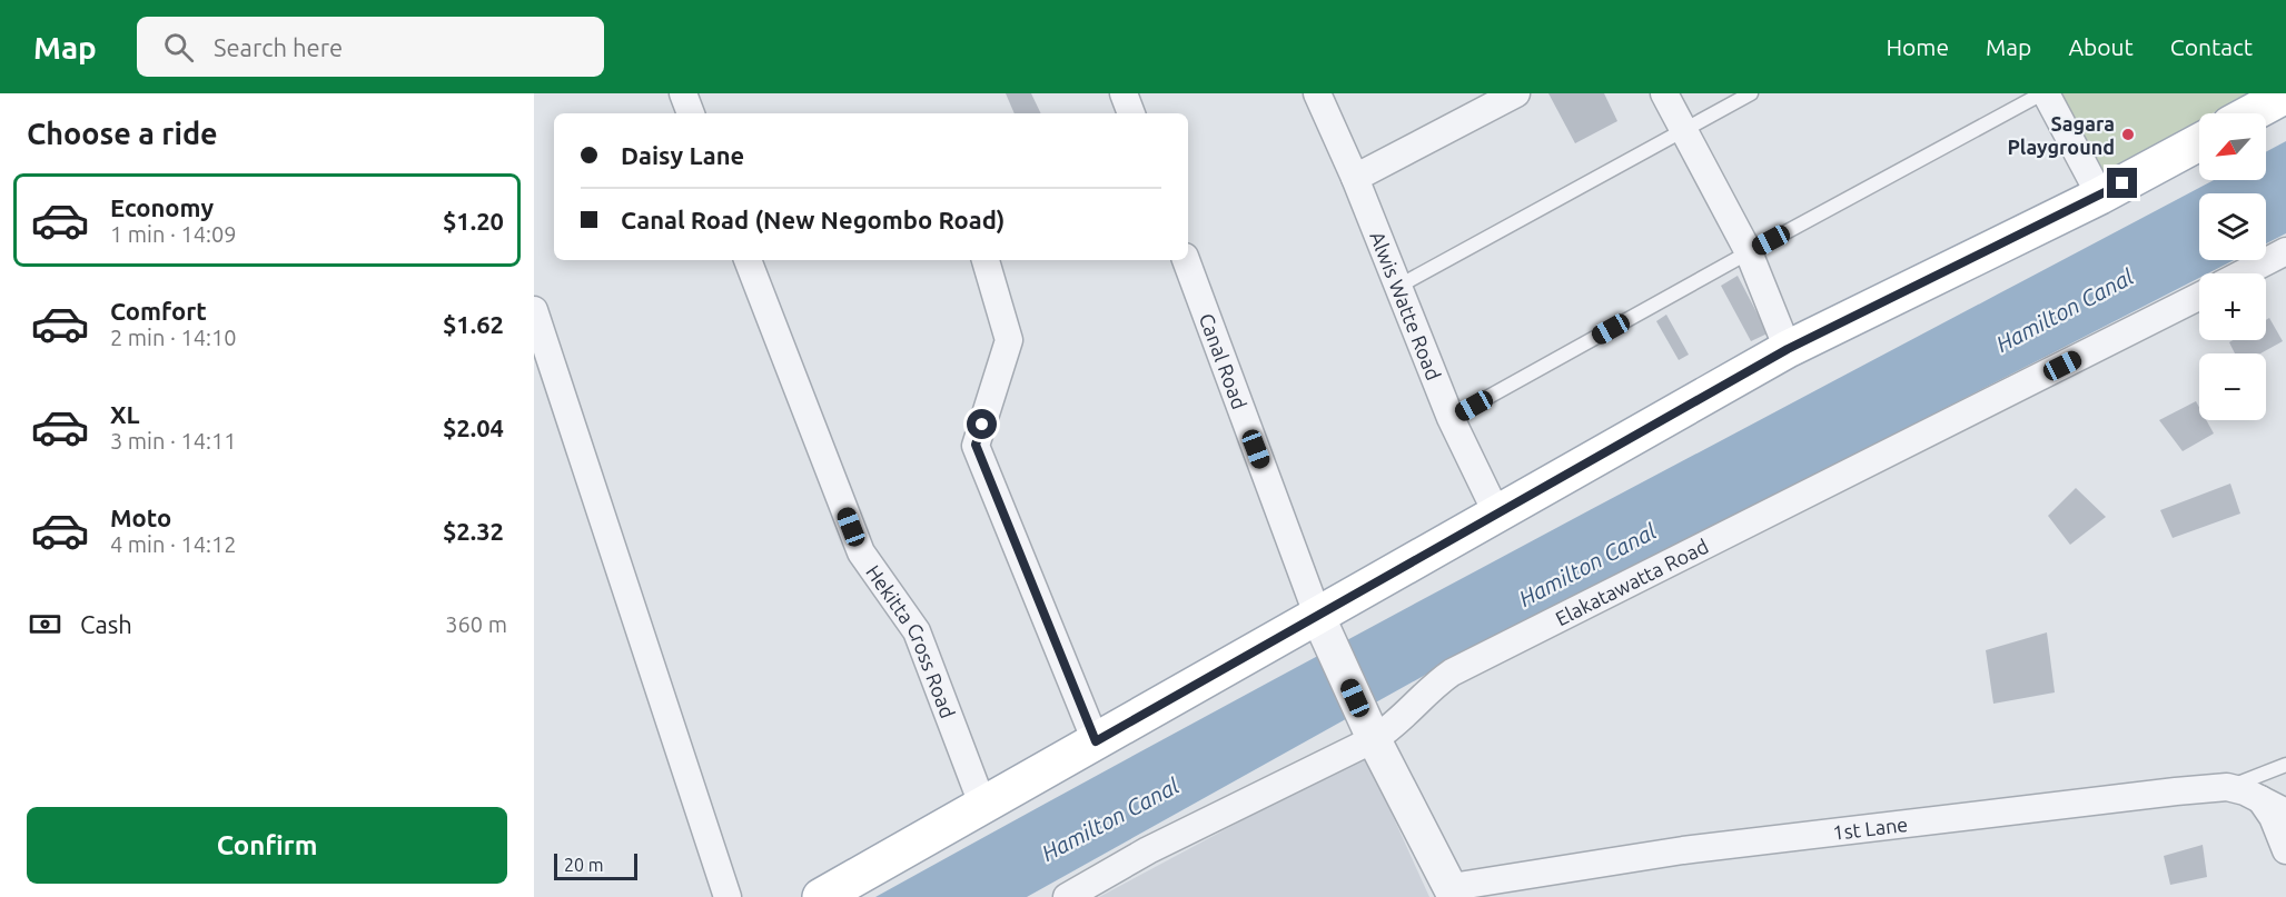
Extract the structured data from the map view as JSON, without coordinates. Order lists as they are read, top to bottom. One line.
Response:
{"streets":{"street":["Alwis Watte Road","Canal Road","Elakatawatta Road","Hekitta Cross Road","1st Lane"]},"water":["Hamilton Canal"],"places":["Sagara Playground"],"scale_bar":"20 m","north":"bottom left","page":{"header":"Map","search":"Search here","nav":["Home","Map","About","Contact"],"heading":"Choose a ride","map_buttons":["+","−"],"banner":["Daisy Lane","Canal Road (New Negombo Road)"],"list":[{"name":"Economy","note":"1 min · 14:09","value":"$1.20"},{"name":"Comfort","note":"2 min · 14:10","value":"$1.62"},{"name":"XL","note":"3 min · 14:11","value":"$2.04"},{"name":"Moto","note":"4 min · 14:12","value":"$2.32"}],"pay":["Cash","360 m"],"buttons":"Confirm","scale":"20 m"}}
